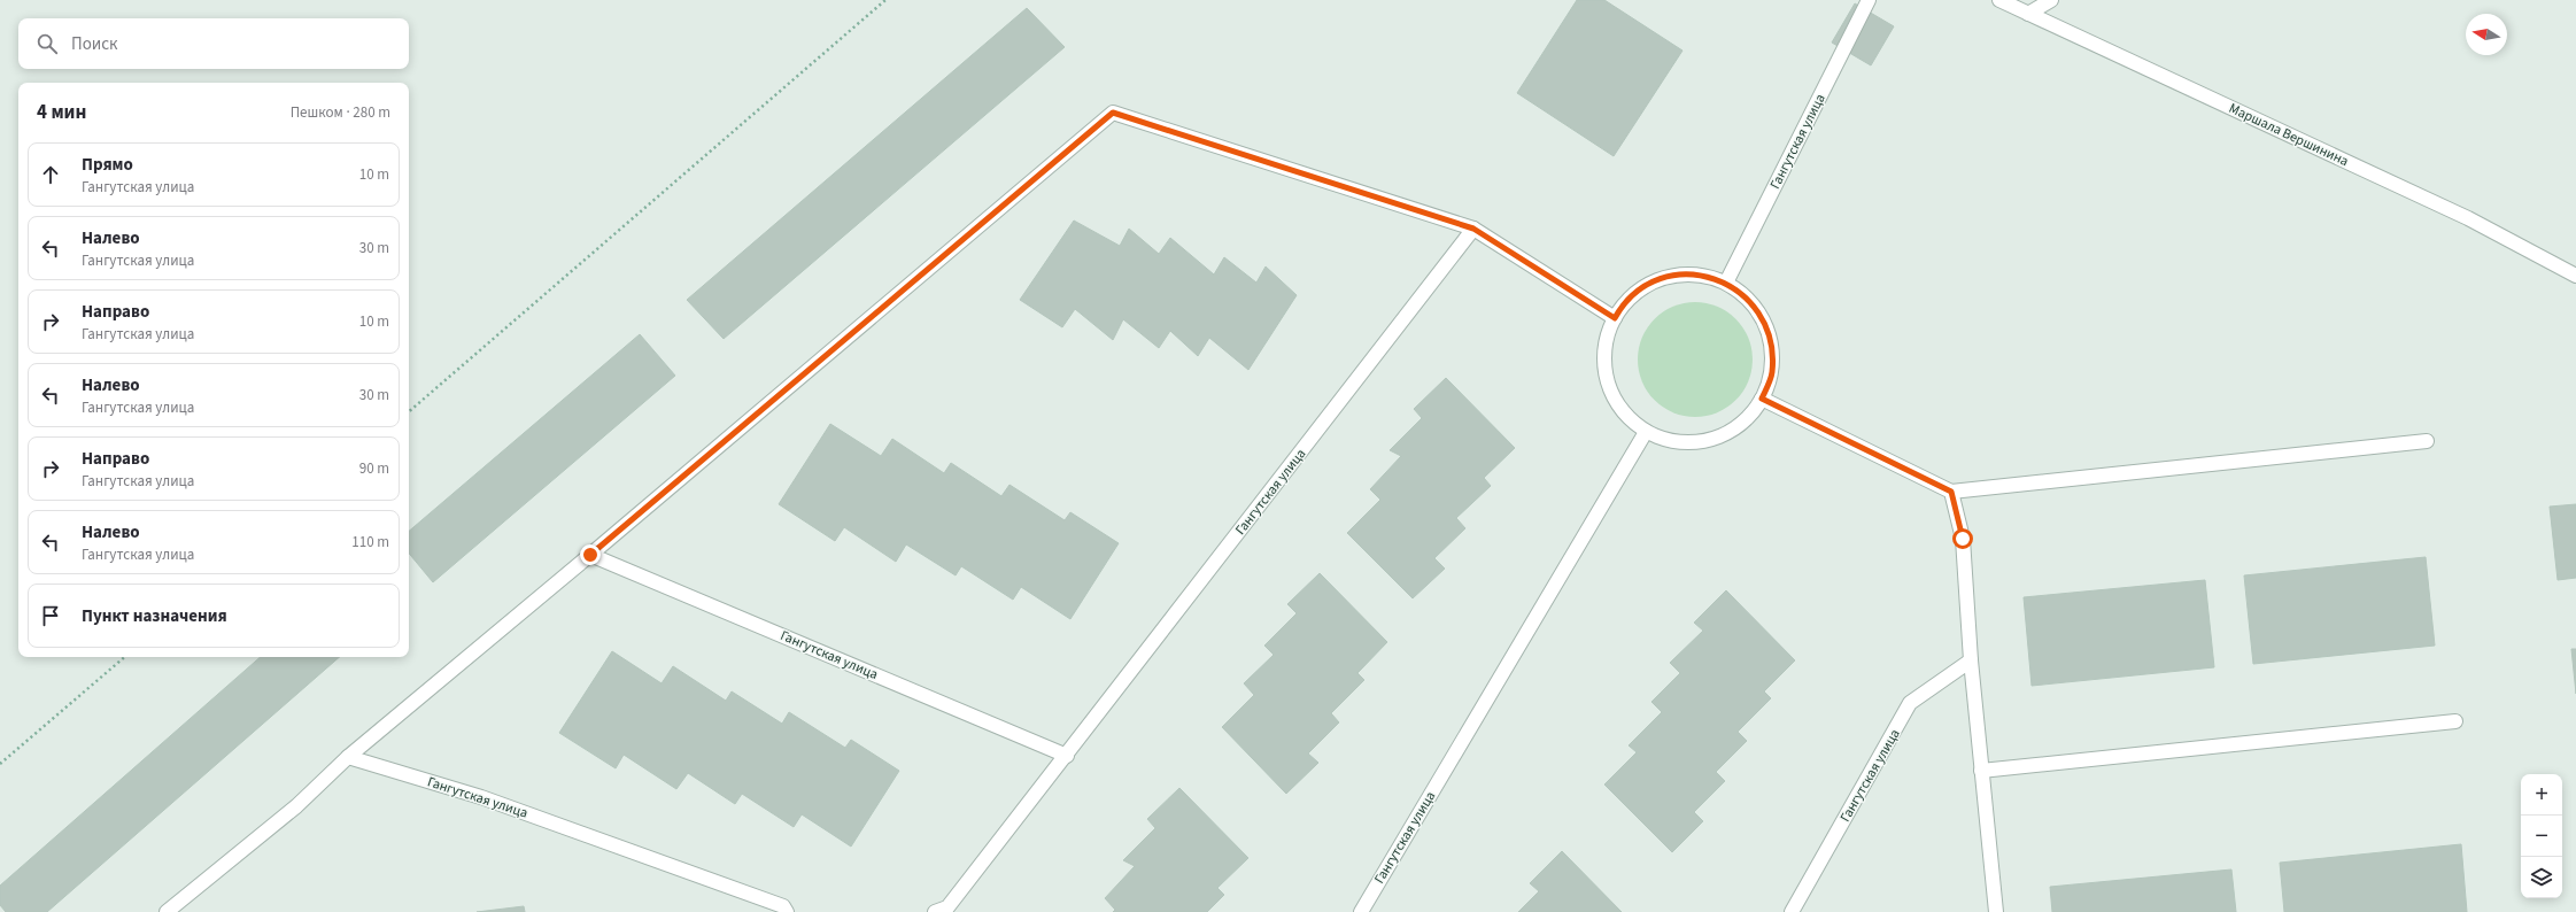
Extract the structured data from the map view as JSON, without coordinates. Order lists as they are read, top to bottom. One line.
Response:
{"streets":{"street":["Маршала Вершинина","Гангутская улица"]},"north":"left","page":{"search":"Поиск","heading":["4 мин","Пешком · 280 m"],"list":[["Прямо","Гангутская улица","10 m"],["Налево","Гангутская улица","30 m"],["Направо","Гангутская улица","10 m"],["Налево","Гангутская улица","30 m"],["Направо","Гангутская улица","90 m"],["Налево","Гангутская улица","110 m"],"Пункт назначения"],"map_buttons":["+","−"]}}
